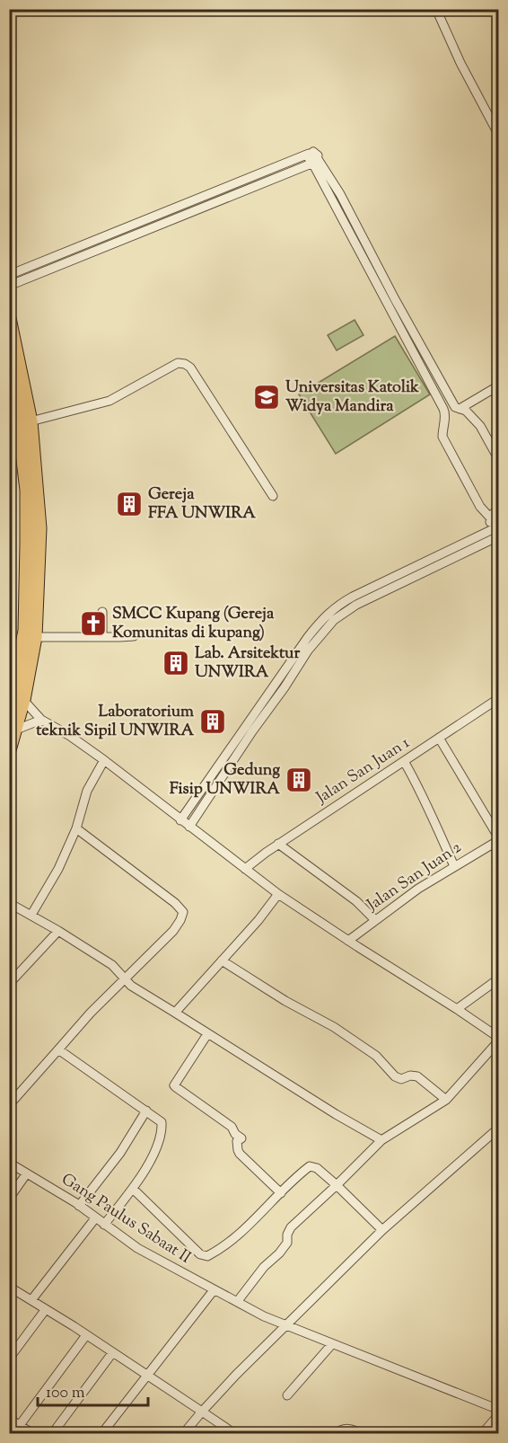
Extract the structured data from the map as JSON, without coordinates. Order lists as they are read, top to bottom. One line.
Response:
{"streets":{"street":["Jalan San Juan 1","Jalan San Juan 2","Gang Paulus Sabaat II"]},"places":{"school or university":["Universitas Katolik Widya Mandira"],"building":["Gereja FFA UNWIRA","Lab. Arsitektur UNWIRA","Laboratorium teknik Sipil UNWIRA","Gedung Fisip UNWIRA"],"church":["SMCC Kupang (Gereja Komunitas di kupang)"]},"scale_bar":"100 m"}
